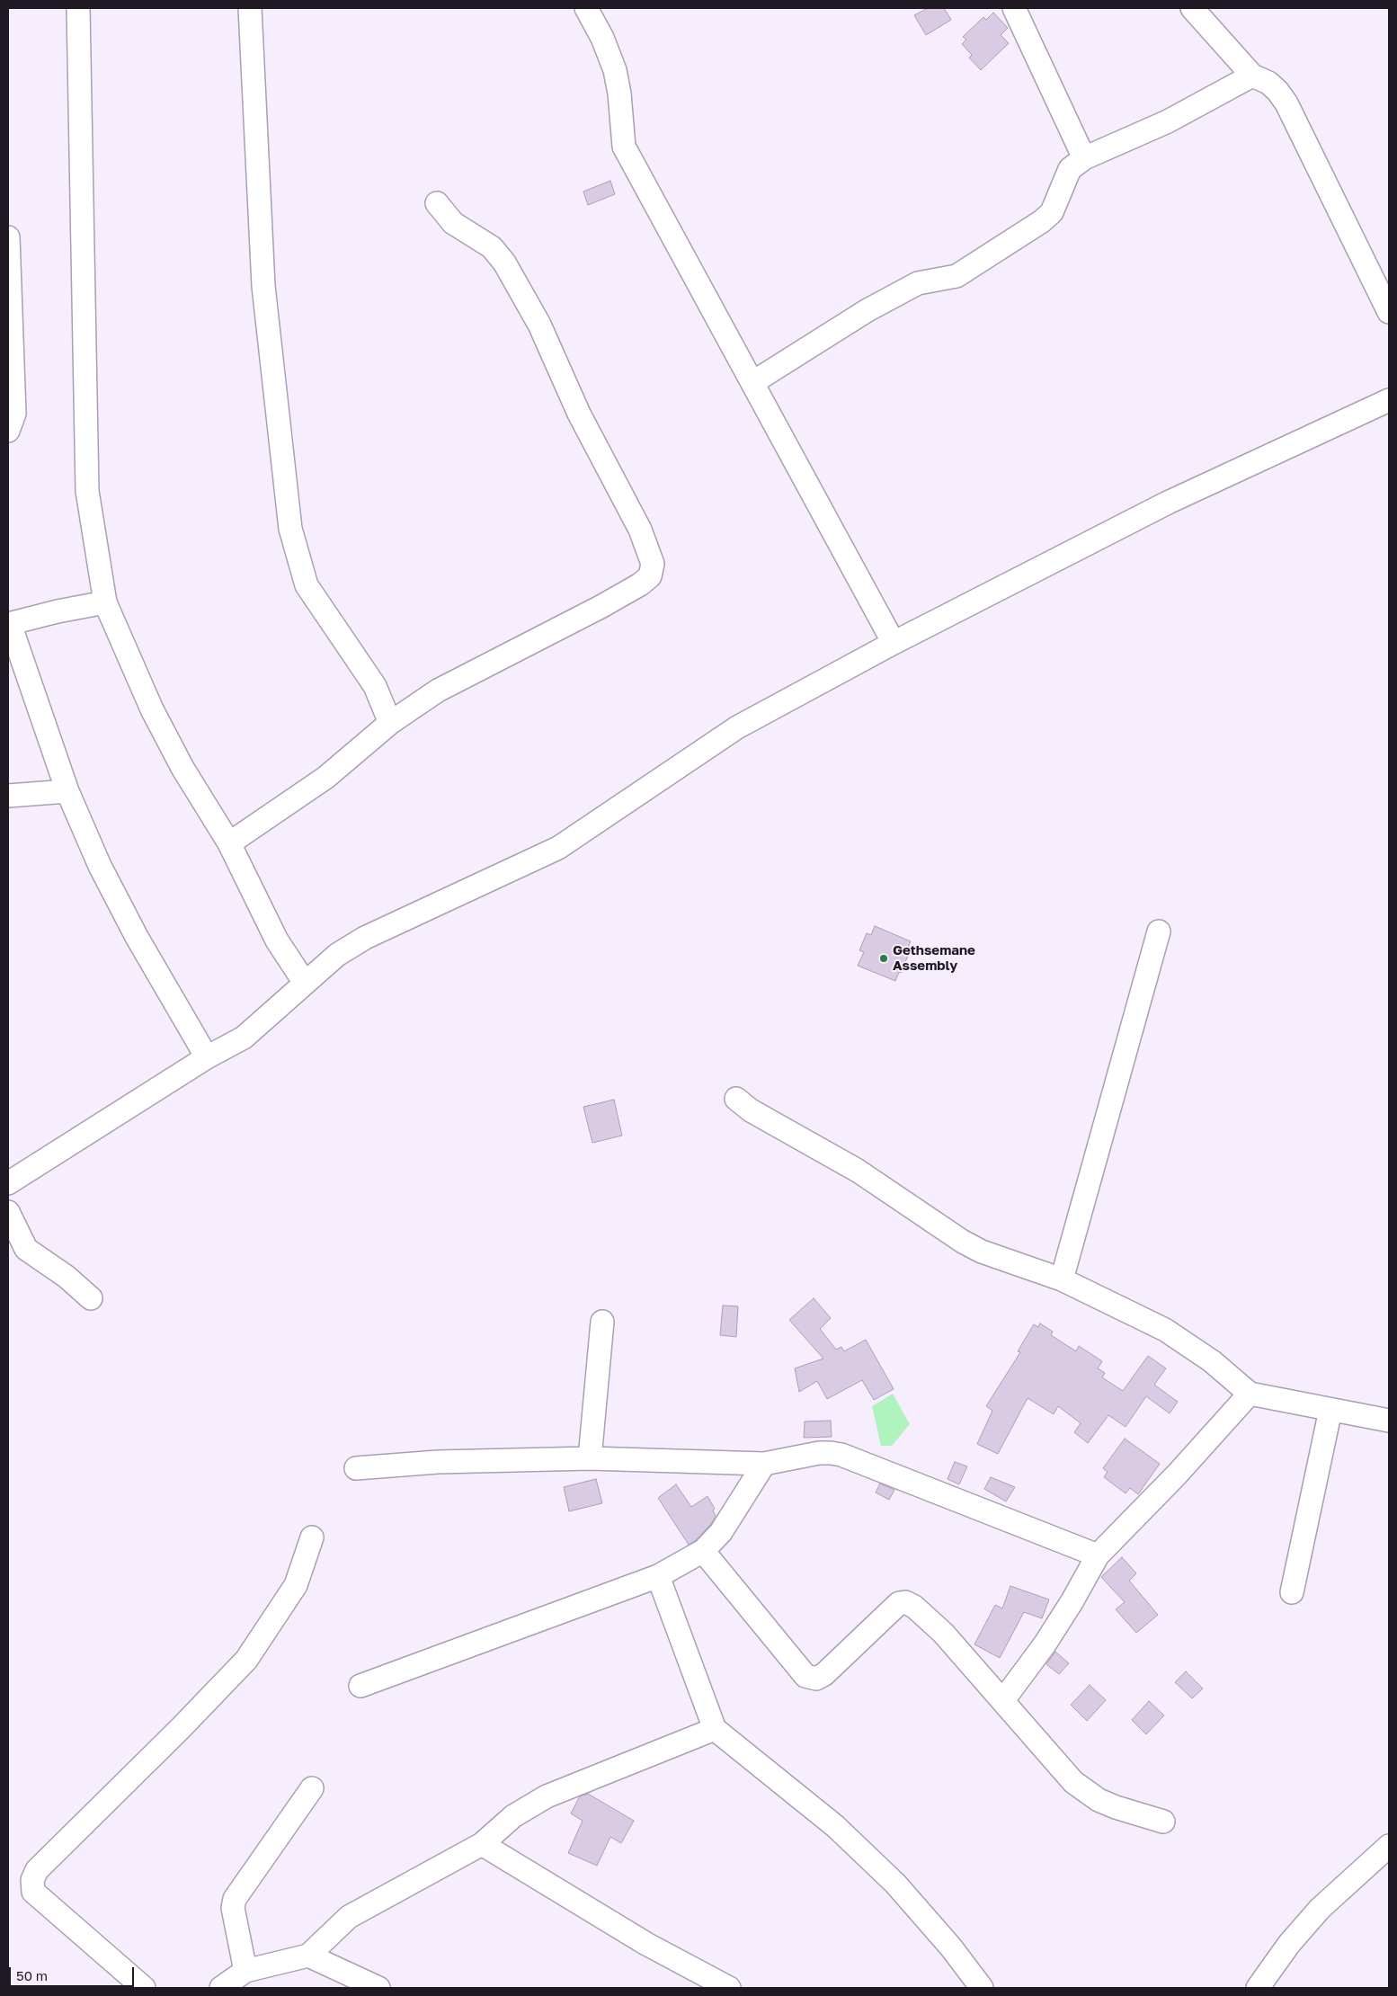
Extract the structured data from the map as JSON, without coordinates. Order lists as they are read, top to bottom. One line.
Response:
{"places":["Gethsemane Assembly"],"scale_bar":"50 m"}
